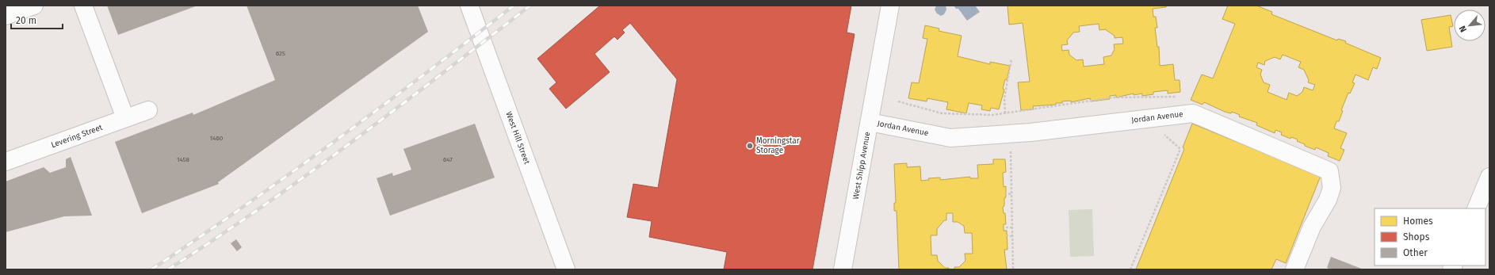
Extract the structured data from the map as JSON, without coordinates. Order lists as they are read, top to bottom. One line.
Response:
{"streets":{"street":["Jordan Avenue","Levering Street","West Hill Street","West Shipp Avenue"]},"crossings":[["Jordan Avenue","West Shipp Avenue"]],"places":["Morningstar Storage"],"house_numbers":["625","1460","1458","647"],"legend":["Homes","Shops","Other"],"scale_bar":"20 m","north":"bottom left"}
